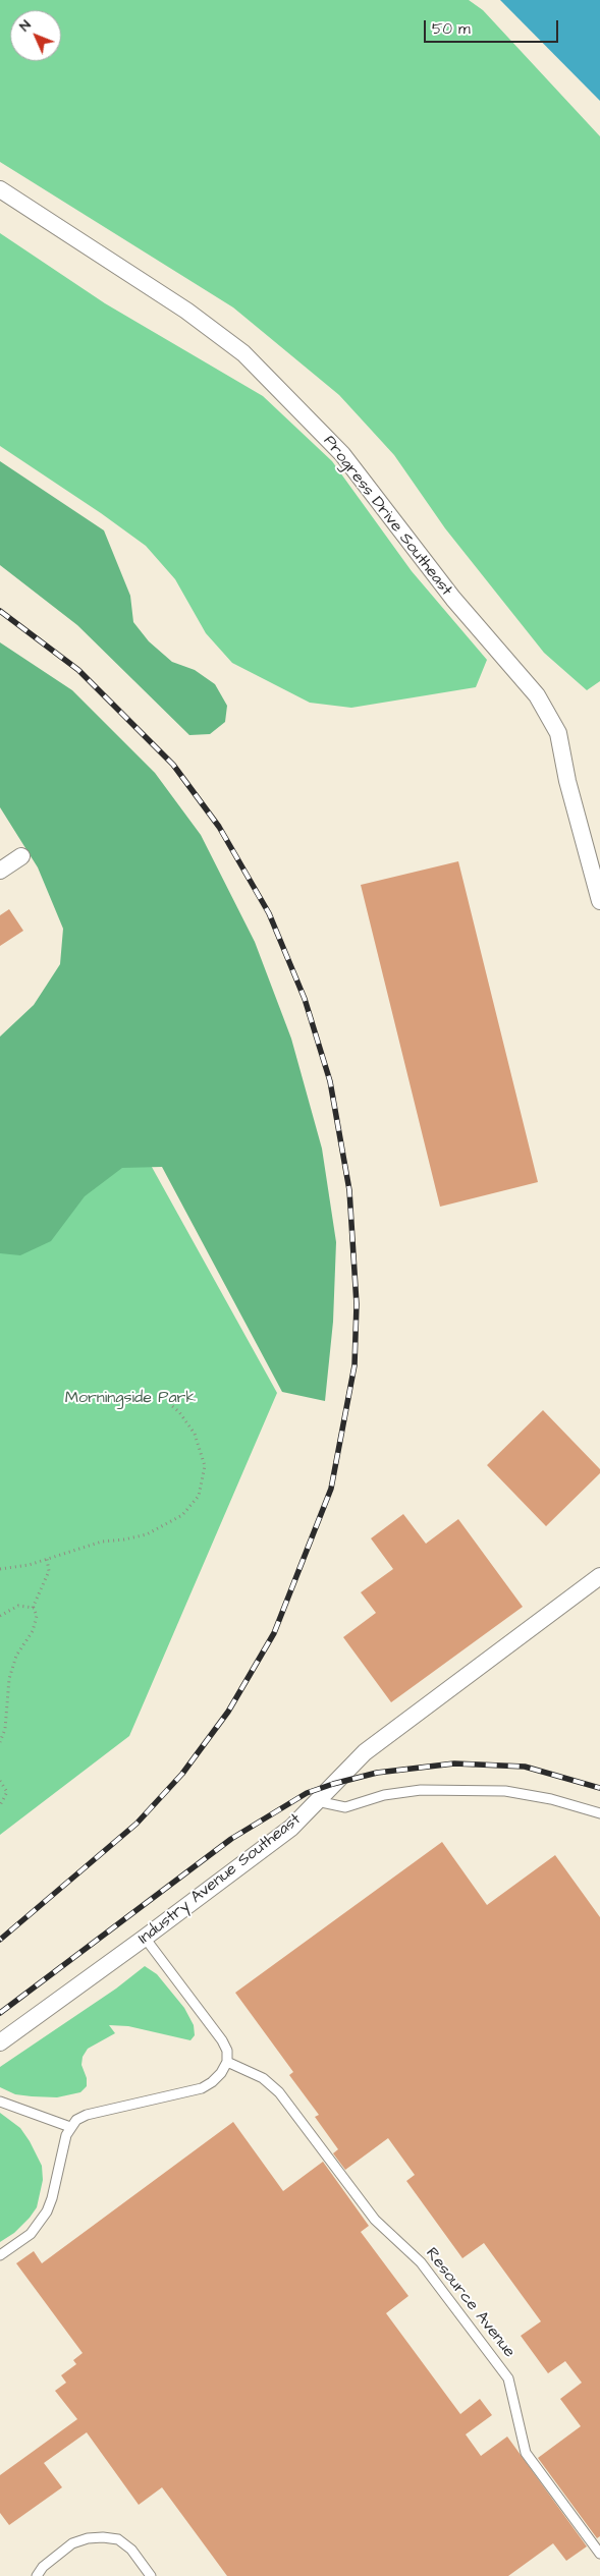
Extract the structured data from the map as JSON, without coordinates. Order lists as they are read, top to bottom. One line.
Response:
{"streets":{"street":["Progress Drive Southeast","Industry Avenue Southeast"],"lane":["Resource Avenue"]},"parks":["Morningside Park"],"scale_bar":"50 m","north":"top left"}
